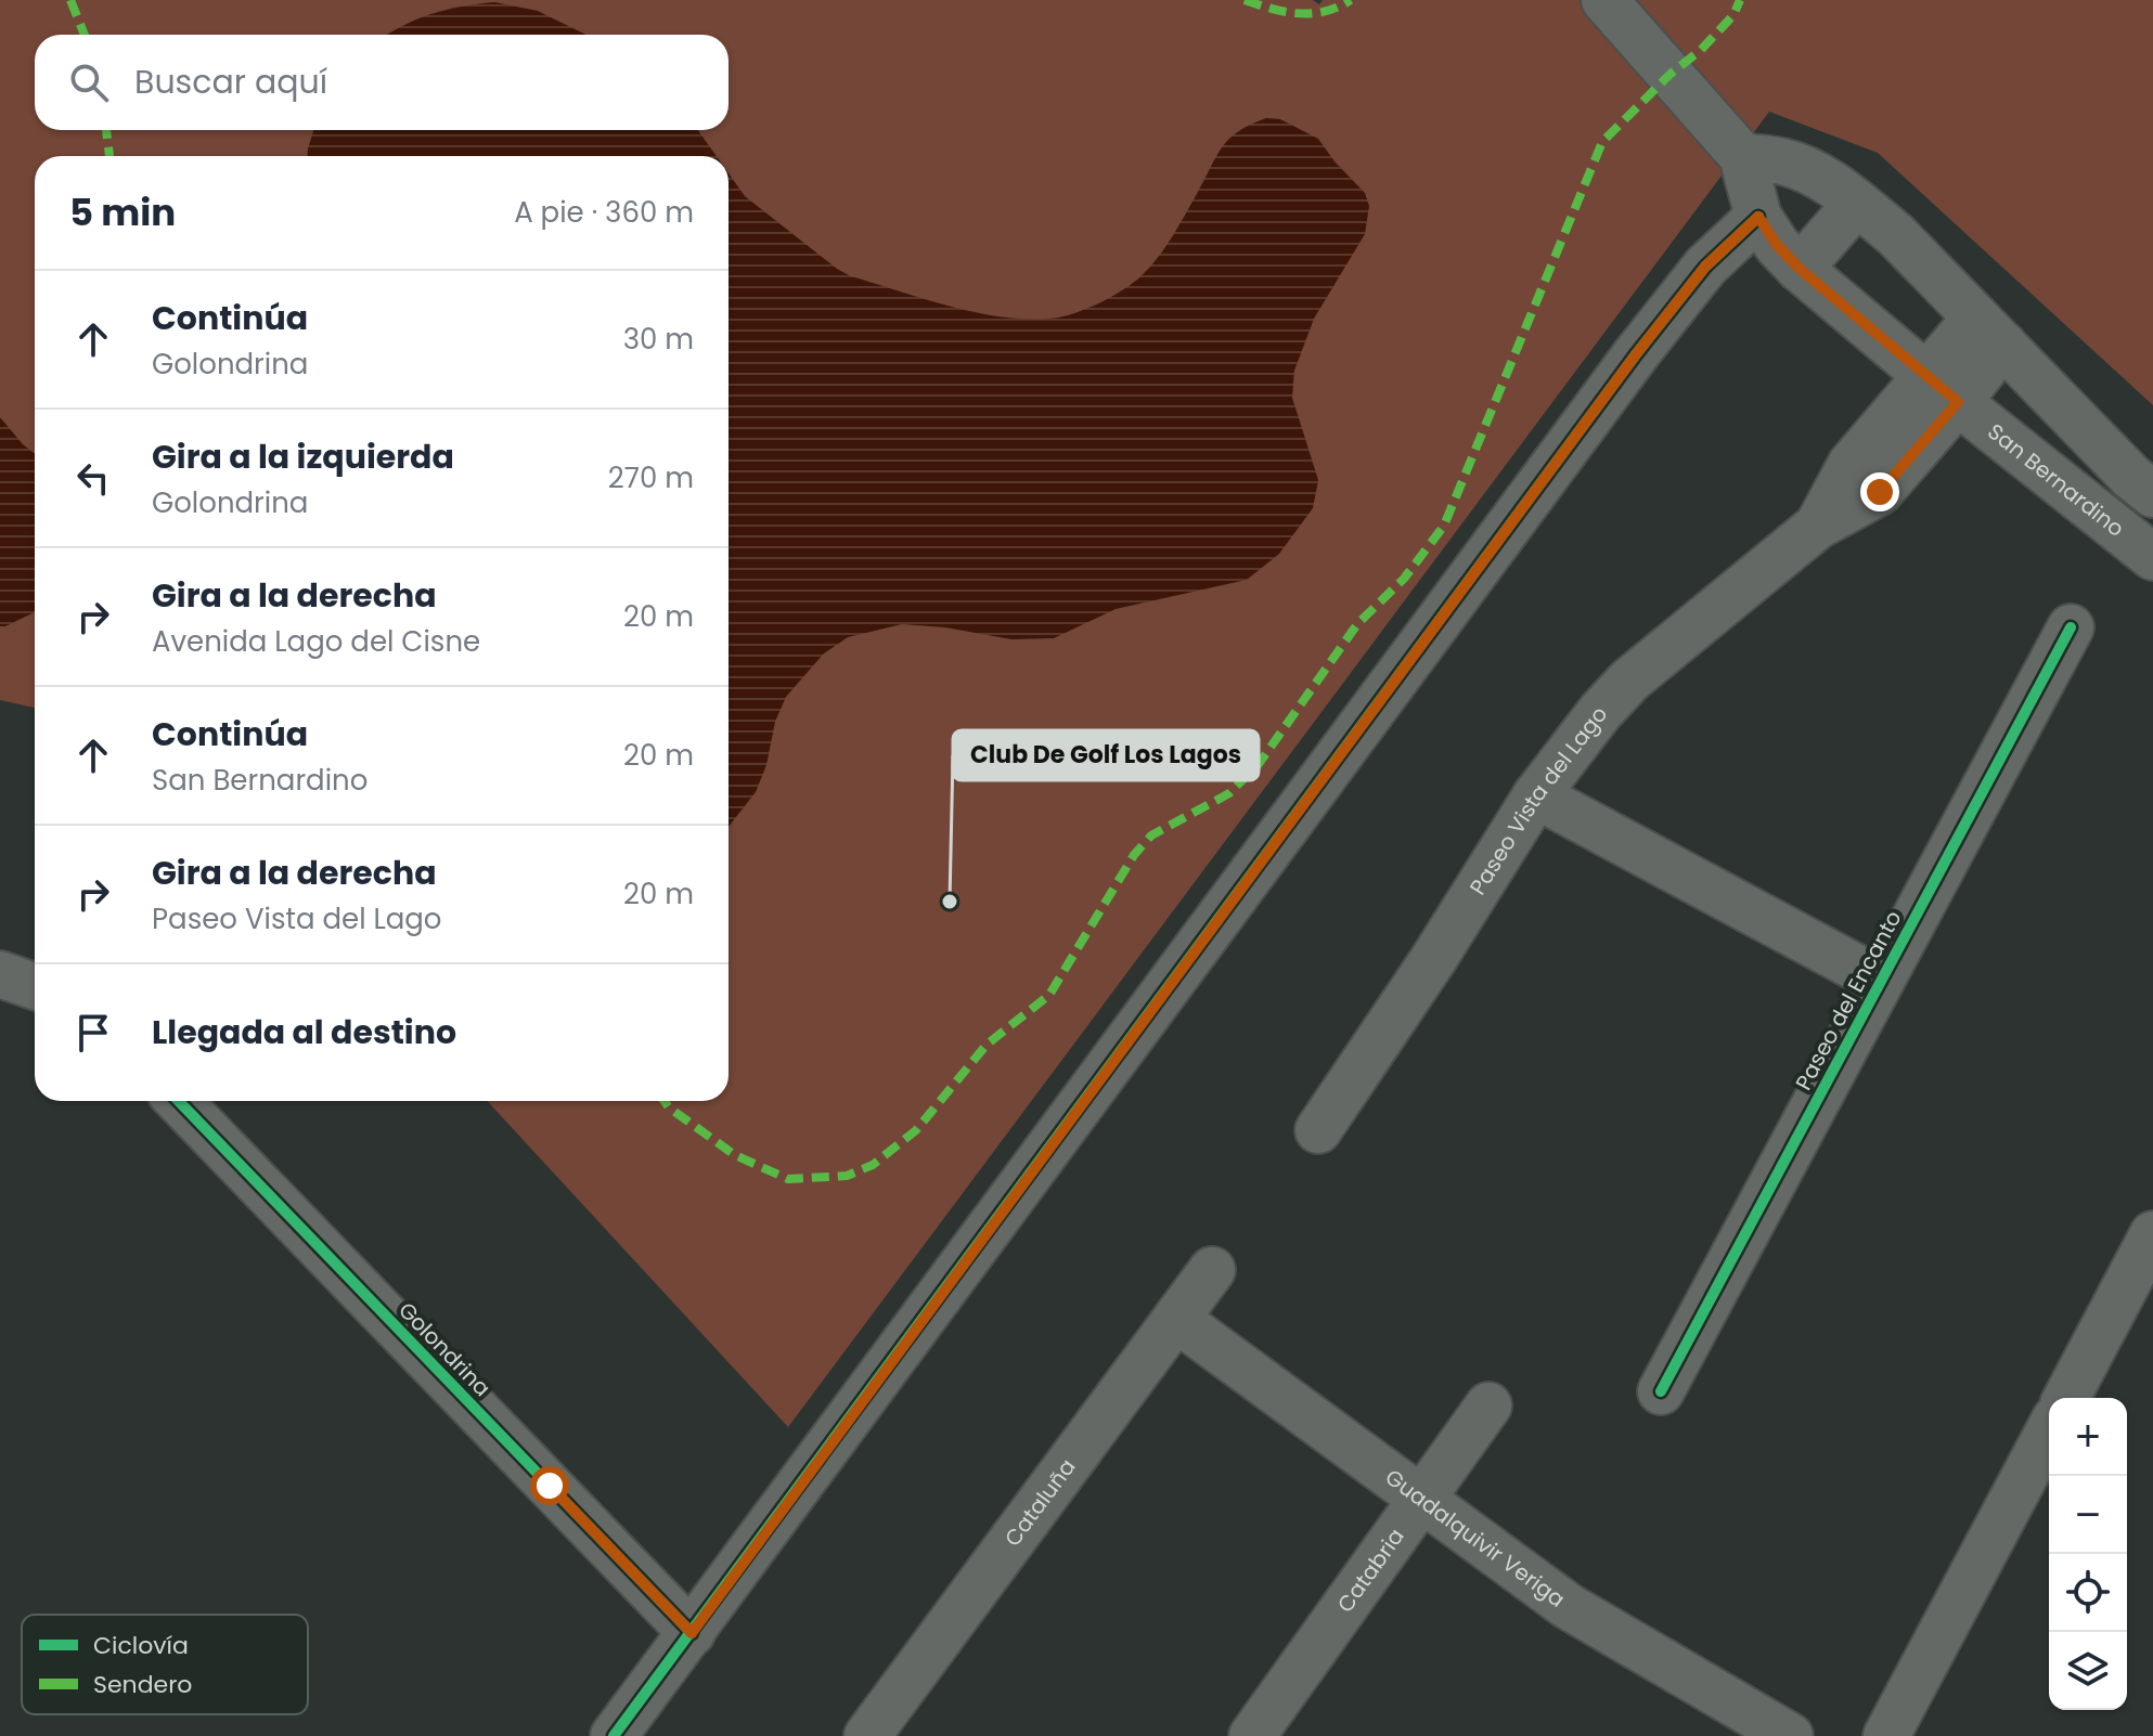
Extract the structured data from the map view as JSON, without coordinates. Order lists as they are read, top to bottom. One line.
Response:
{"streets":{"street":["San Bernardino","Paseo Vista del Lago","Paseo del Encanto","Golondrina","Cataluña","Guadalquivir Veriga","Catabria"]},"crossings":[["San Bernardino","Paseo Vista del Lago"],["Cataluña","Guadalquivir Veriga"],["Guadalquivir Veriga","Catabria"]],"places":["Club De Golf Los Lagos"],"legend":["Ciclovía","Sendero"],"page":{"search":"Buscar aquí","heading":["5 min","A pie · 360 m"],"list":[["Continúa","Golondrina","30 m"],["Gira a la izquierda","Golondrina","270 m"],["Gira a la derecha","Avenida Lago del Cisne","20 m"],["Continúa","San Bernardino","20 m"],["Gira a la derecha","Paseo Vista del Lago","20 m"],"Llegada al destino"],"map_buttons":["+","−"]}}
